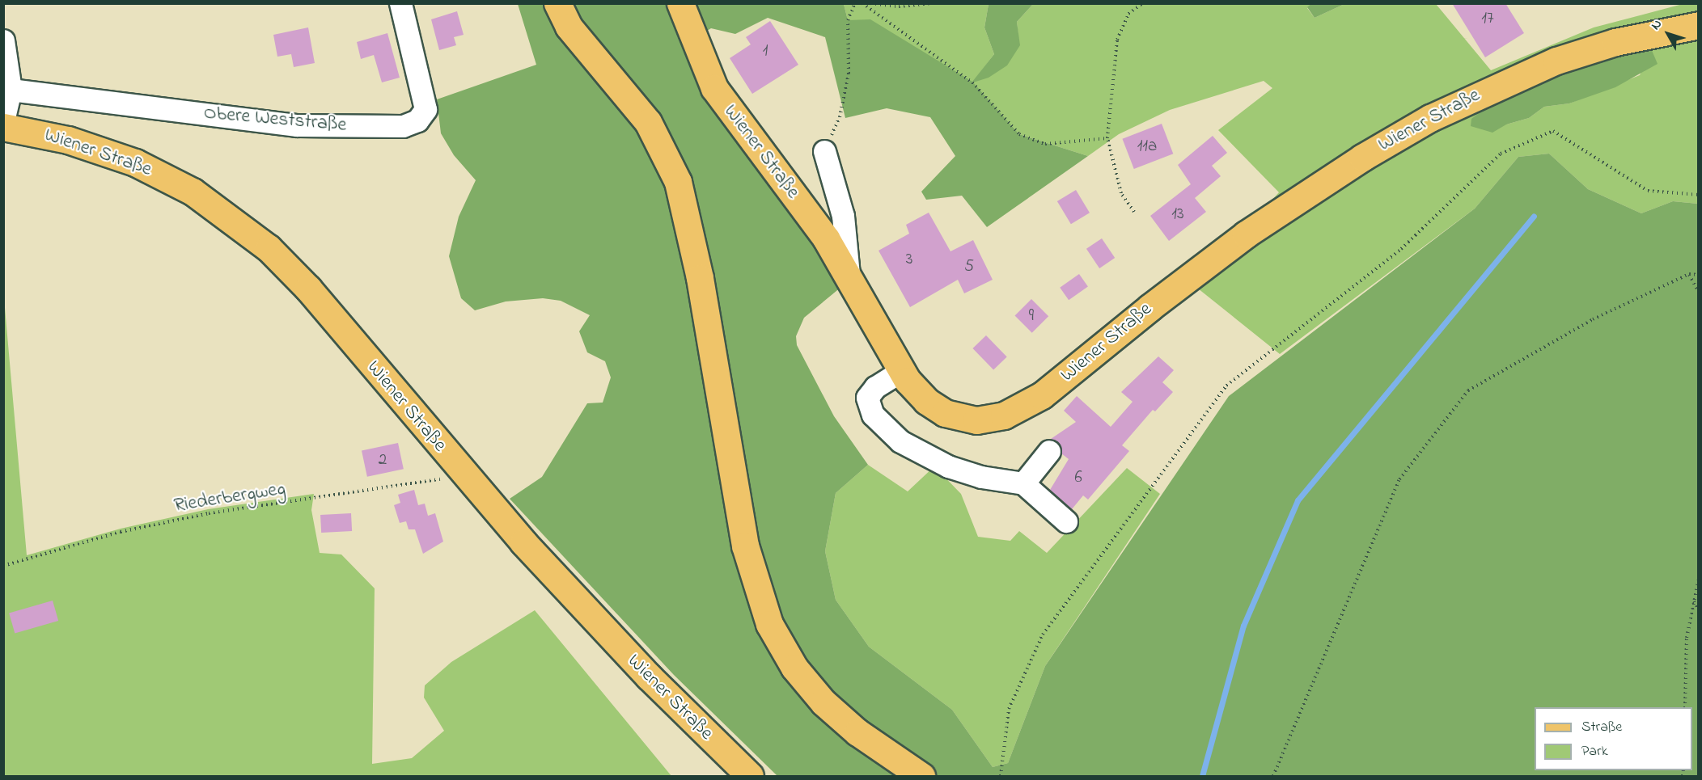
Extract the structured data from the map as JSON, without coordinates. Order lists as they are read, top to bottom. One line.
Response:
{"streets":{"main road":["Wiener Straße"],"street":["Obere Weststraße"],"path":["Riederbergweg"]},"crossings":[["Wiener Straße","Riederbergweg"]],"house_numbers":["17","1","11a","13","3","5","9","2","6"],"legend":["Straße","Park"],"north":"top left"}
